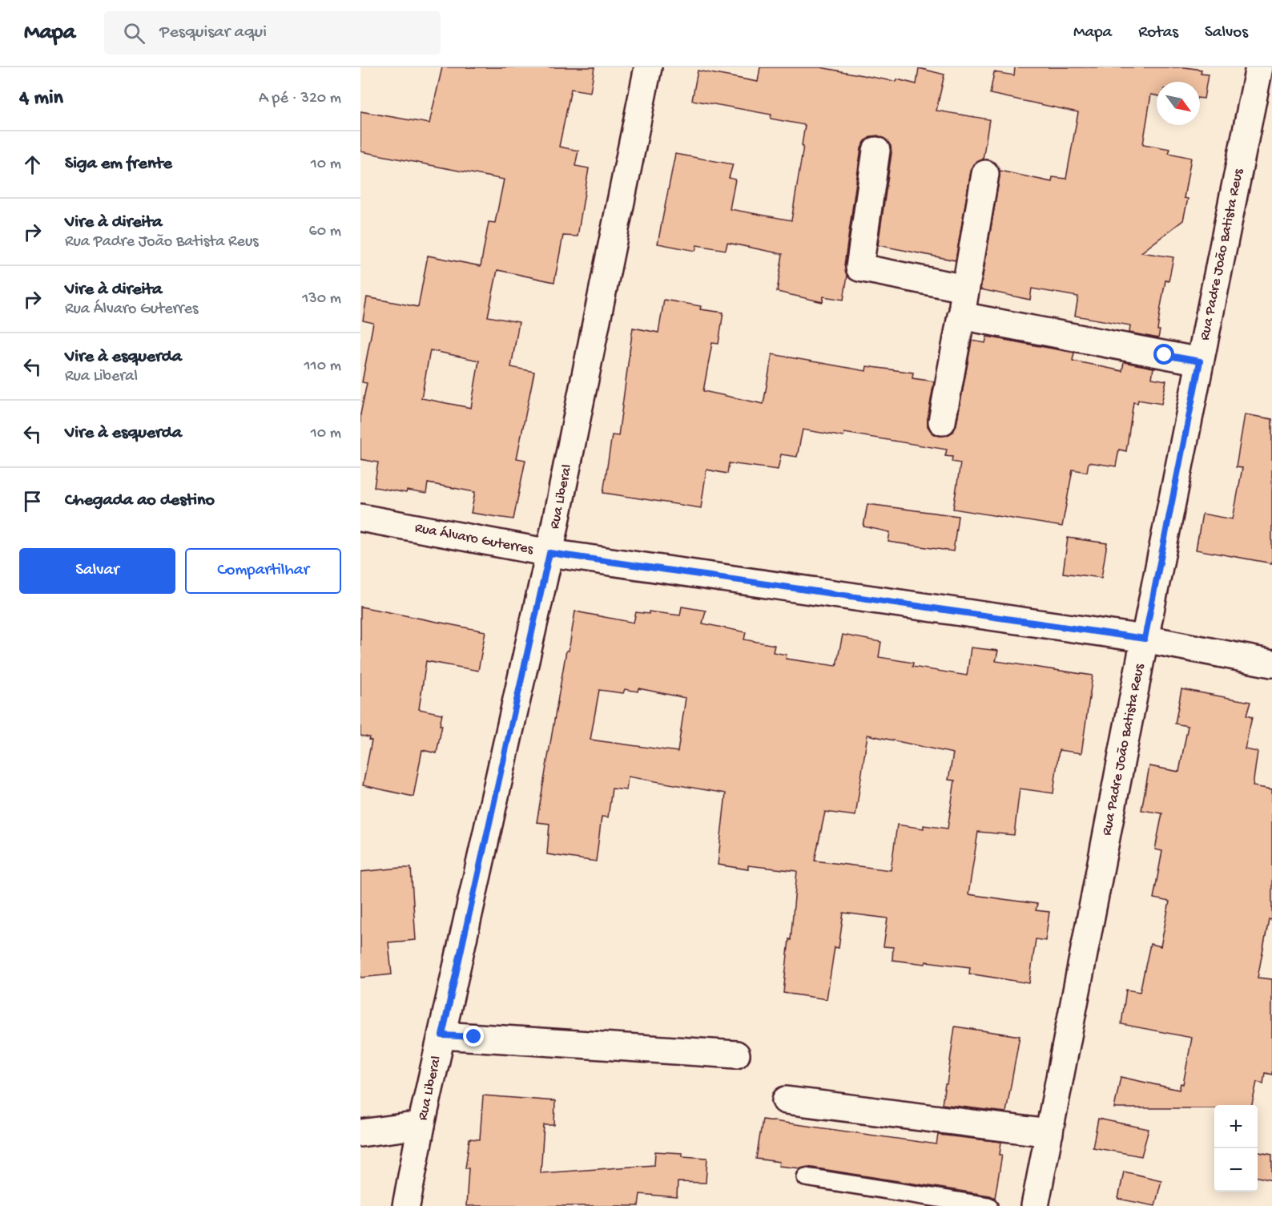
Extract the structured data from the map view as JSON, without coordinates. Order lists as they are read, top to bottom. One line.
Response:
{"streets":{"street":["Rua Padre João Batista Reus","Rua Liberal","Rua Álvaro Guterres"]},"crossings":[["Rua Padre João Batista Reus","Rua Álvaro Guterres"],["Rua Liberal","Rua Álvaro Guterres"]],"north":"bottom right","page":{"header":"Mapa","search":"Pesquisar aqui","nav":["Mapa","Rotas","Salvos"],"heading":["4 min","A pé · 320 m"],"list":[["Siga em frente","10 m"],["Vire à direita","Rua Padre João Batista Reus","60 m"],["Vire à direita","Rua Álvaro Guterres","130 m"],["Vire à esquerda","Rua Liberal","110 m"],["Vire à esquerda","10 m"],"Chegada ao destino"],"buttons":["Salvar","Compartilhar"],"map_buttons":["+","−"]}}
